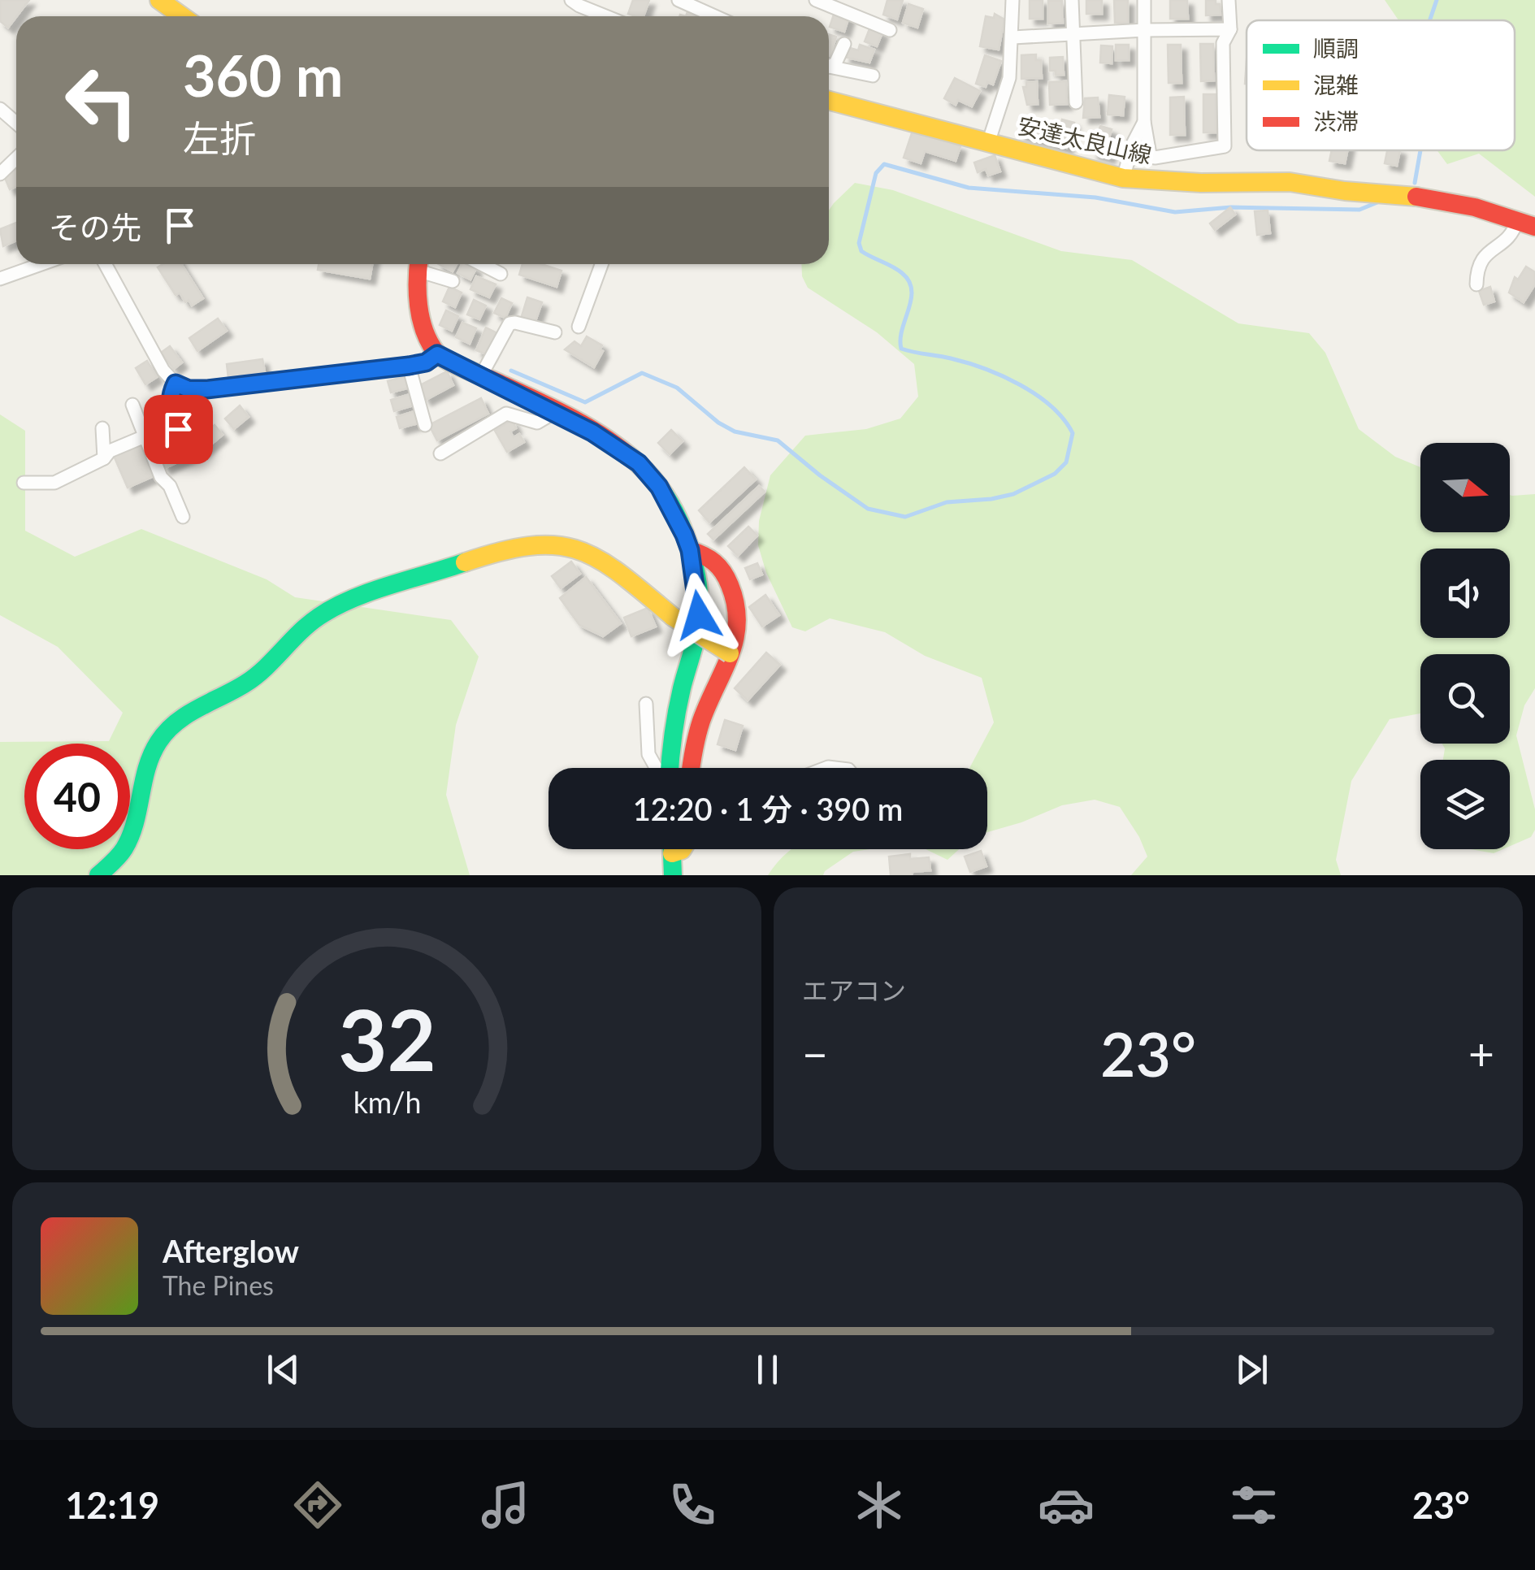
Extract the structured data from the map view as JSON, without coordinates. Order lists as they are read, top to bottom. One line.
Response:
{"streets":{"street":["安達太良山線"]},"legend":["順調","混雑","渋滞"],"north":"right","page":{"turn":["360 m","左折"],"then":"その先","limit":"40","trip":"12:20 · 1 分 · 390 m","tile":"エアコン","heat":["−","23°","+"],"song":["Afterglow","The Pines"],"tabs":["12:19","23°"],"gauge":["32","km/h"]}}
